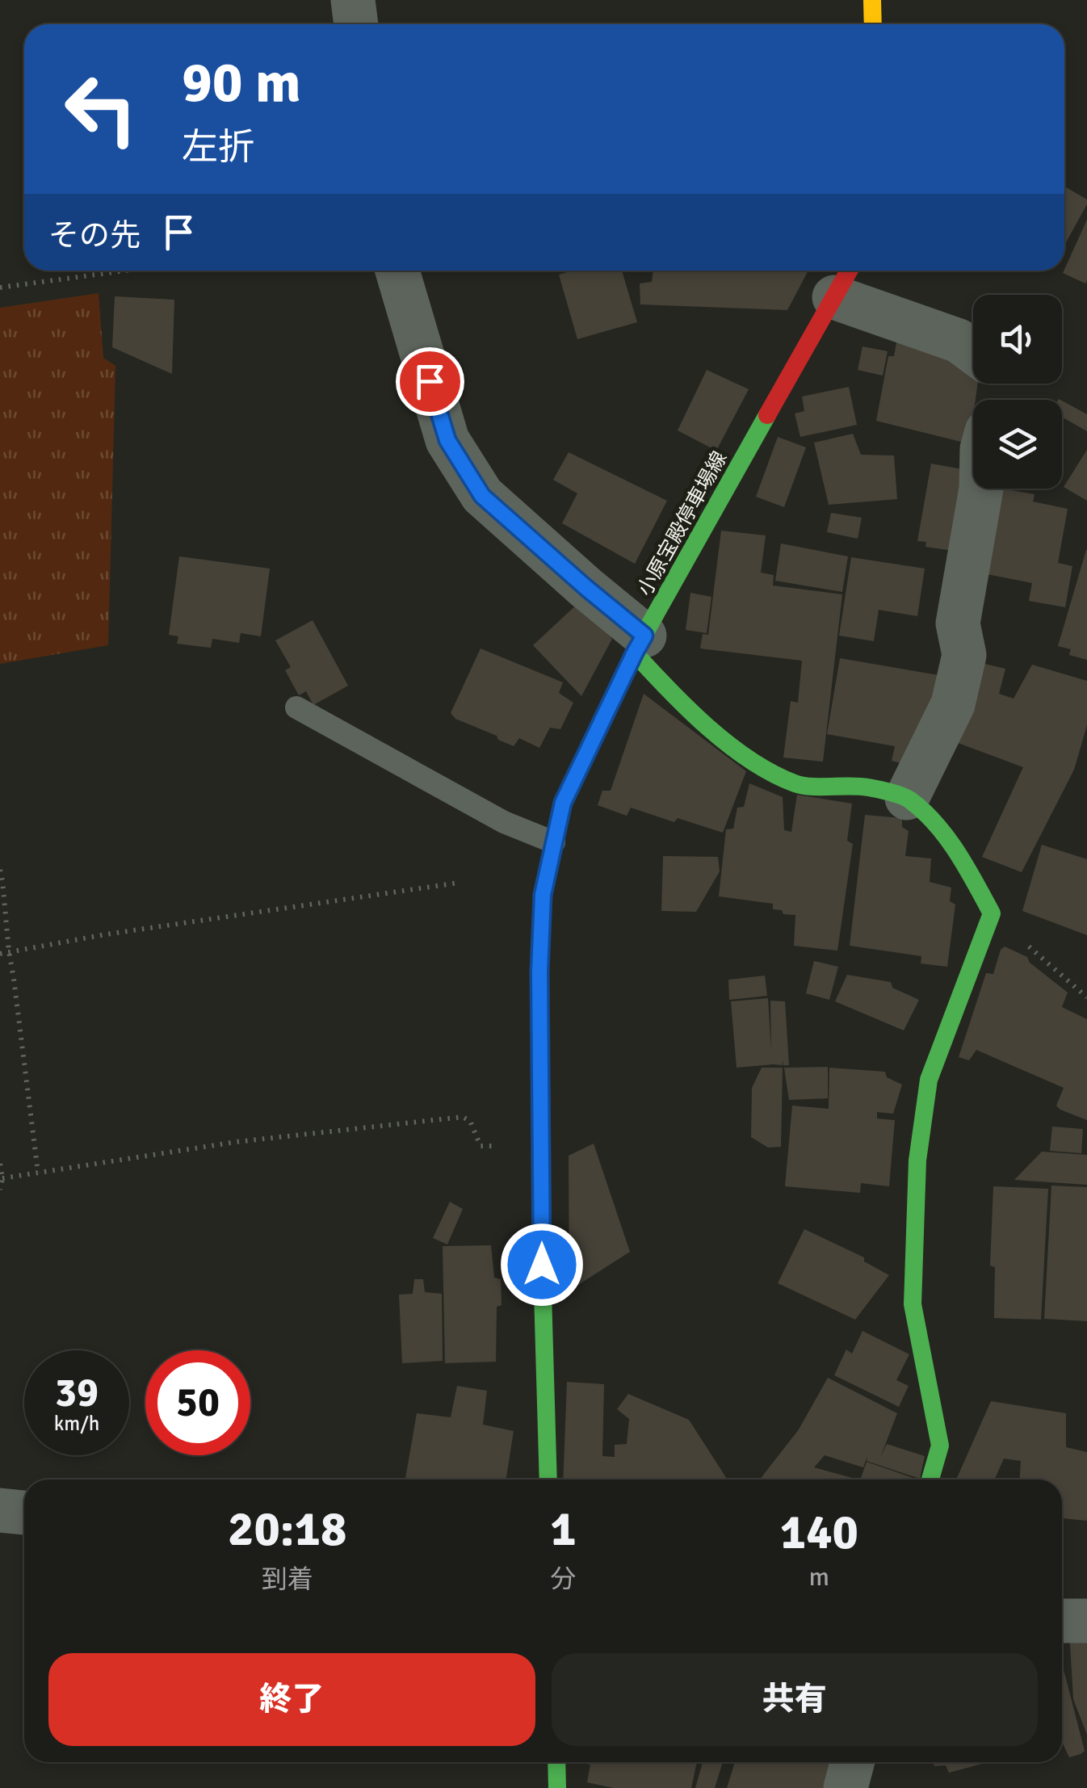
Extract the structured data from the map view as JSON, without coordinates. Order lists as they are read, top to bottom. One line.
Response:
{"streets":{"main road":["小原宝殿停車場線"]},"page":{"turn":["90 m","左折"],"then":"その先","speed":"39 km/h","limit":"50","eta":["20:18","到着","1","分","140","m"],"buttons":["終了","共有"]}}
